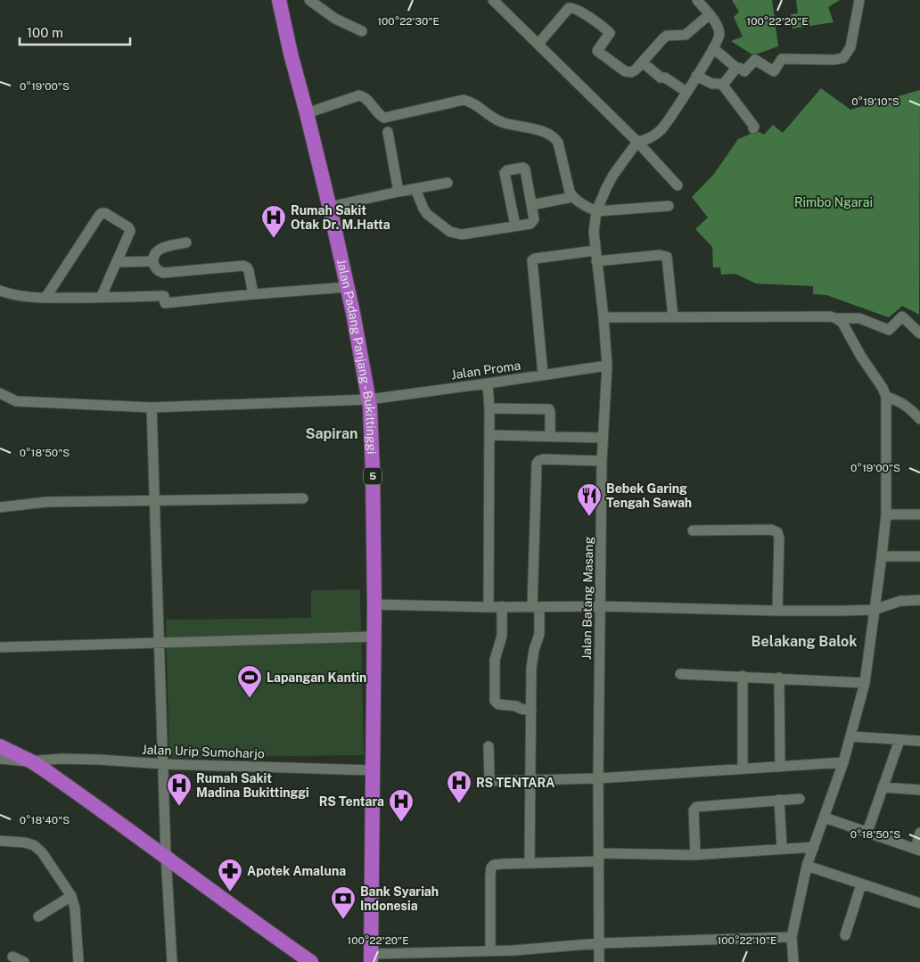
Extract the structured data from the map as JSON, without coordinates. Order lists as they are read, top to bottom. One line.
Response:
{"streets":{"highway":["Jalan Padang Panjang - Bukittinggi","5"],"street":["Jalan Proma","Jalan Batang Masang","Jalan Urip Sumoharjo"]},"crossings":[["Jalan Padang Panjang - Bukittinggi","Jalan Proma"],["Jalan Padang Panjang - Bukittinggi","Jalan Urip Sumoharjo"],["Jalan Proma","Jalan Batang Masang"]],"districts":["Sapiran","Belakang Balok"],"parks":["Rimbo Ngarai"],"places":{"hospital":["Rumah Sakit Otak Dr. M.Hatta","RS TENTARA","Rumah Sakit Madina Bukittinggi","RS Tentara"],"restaurant":["Bebek Garing Tengah Sawah"],"sports":["Lapangan Kantin"],"pharmacy":["Apotek Amaluna"],"bank":["Bank Syariah Indonesia"]},"scale_bar":"100 m","coordinates":["100°22'30\"E","100°22'20\"E","0°19'00\"S","0°19'10\"S","0°18'50\"S","0°18'40\"S","100°22'10\"E"]}
